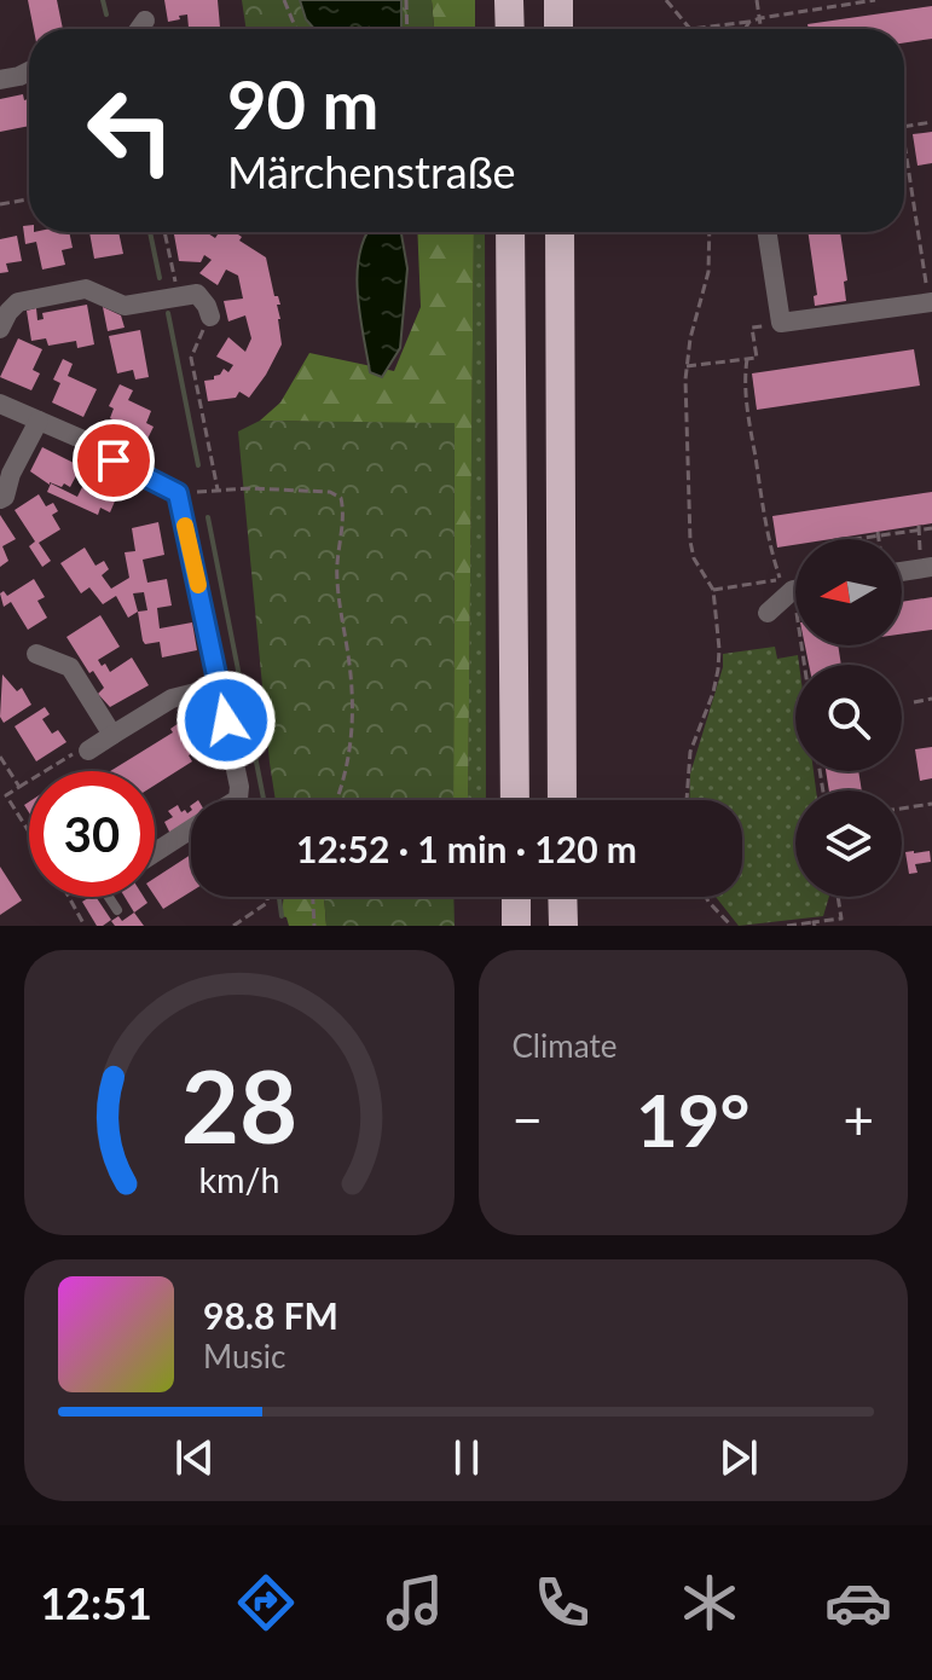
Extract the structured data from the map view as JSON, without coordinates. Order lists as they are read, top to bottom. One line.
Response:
{"north":"left","page":{"turn":["90 m","Märchenstraße"],"limit":"30","trip":"12:52 · 1 min · 120 m","tile":"Climate","heat":["−","19°","+"],"song":["98.8 FM","Music"],"tabs":"12:51","gauge":["28","km/h"]}}
